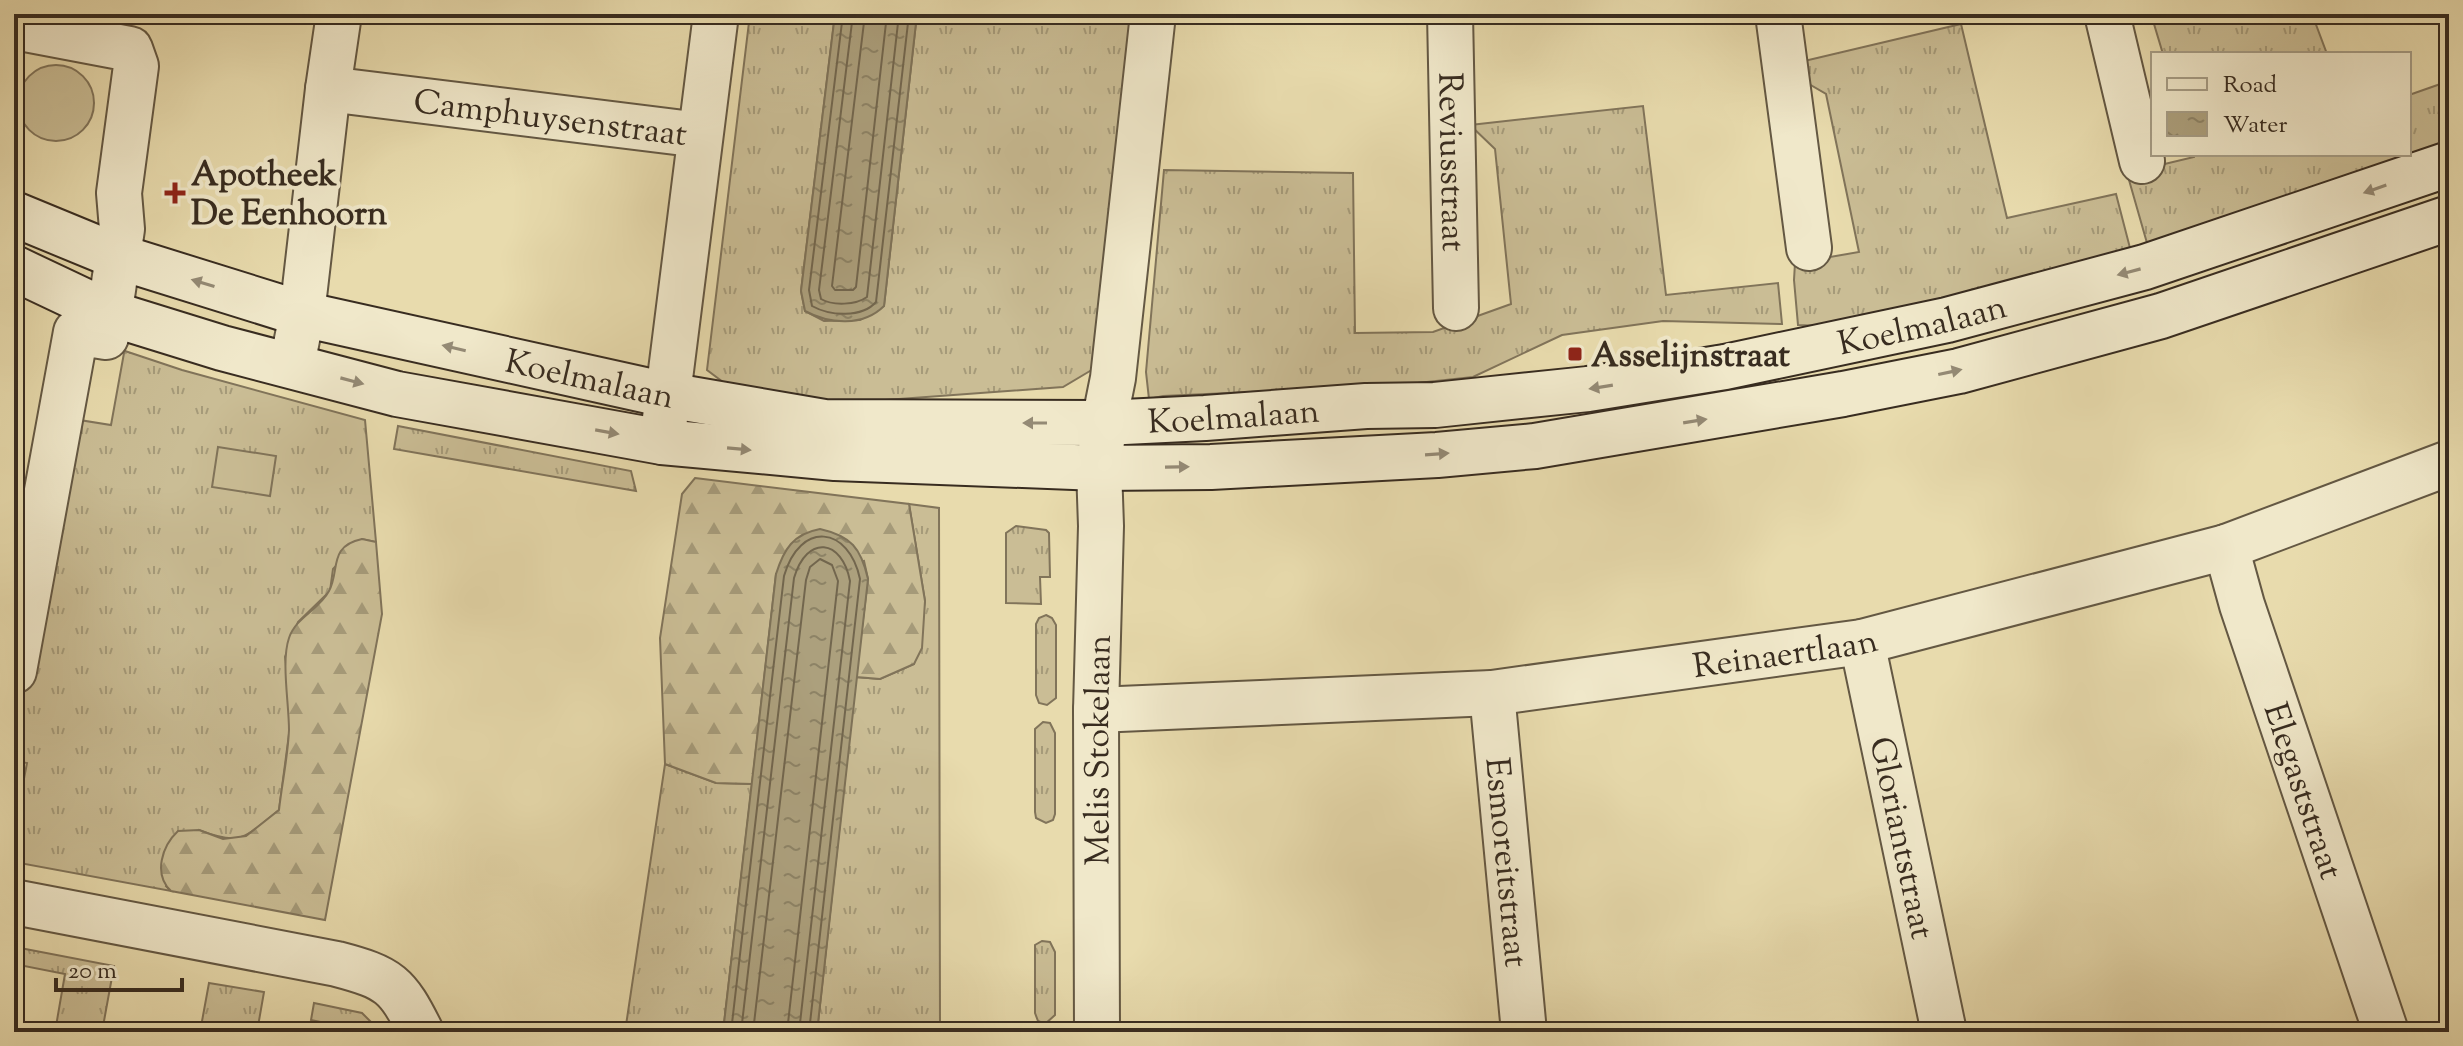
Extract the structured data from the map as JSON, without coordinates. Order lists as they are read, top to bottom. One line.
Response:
{"streets":{"street":["Camphuysenstraat","Reviusstraat","Koelmalaan","Reinaertlaan","Melis Stokelaan","Elegaststraat","Gloriantstraat","Esmoreitstraat"]},"crossings":[["Koelmalaan","Melis Stokelaan"],["Reinaertlaan","Melis Stokelaan"],["Reinaertlaan","Elegaststraat"],["Reinaertlaan","Gloriantstraat"],["Reinaertlaan","Esmoreitstraat"]],"places":{"health":["Apotheek De Eenhoorn"],"transit":["Asselijnstraat"]},"legend":["Road","Water"],"scale_bar":"20 m"}
